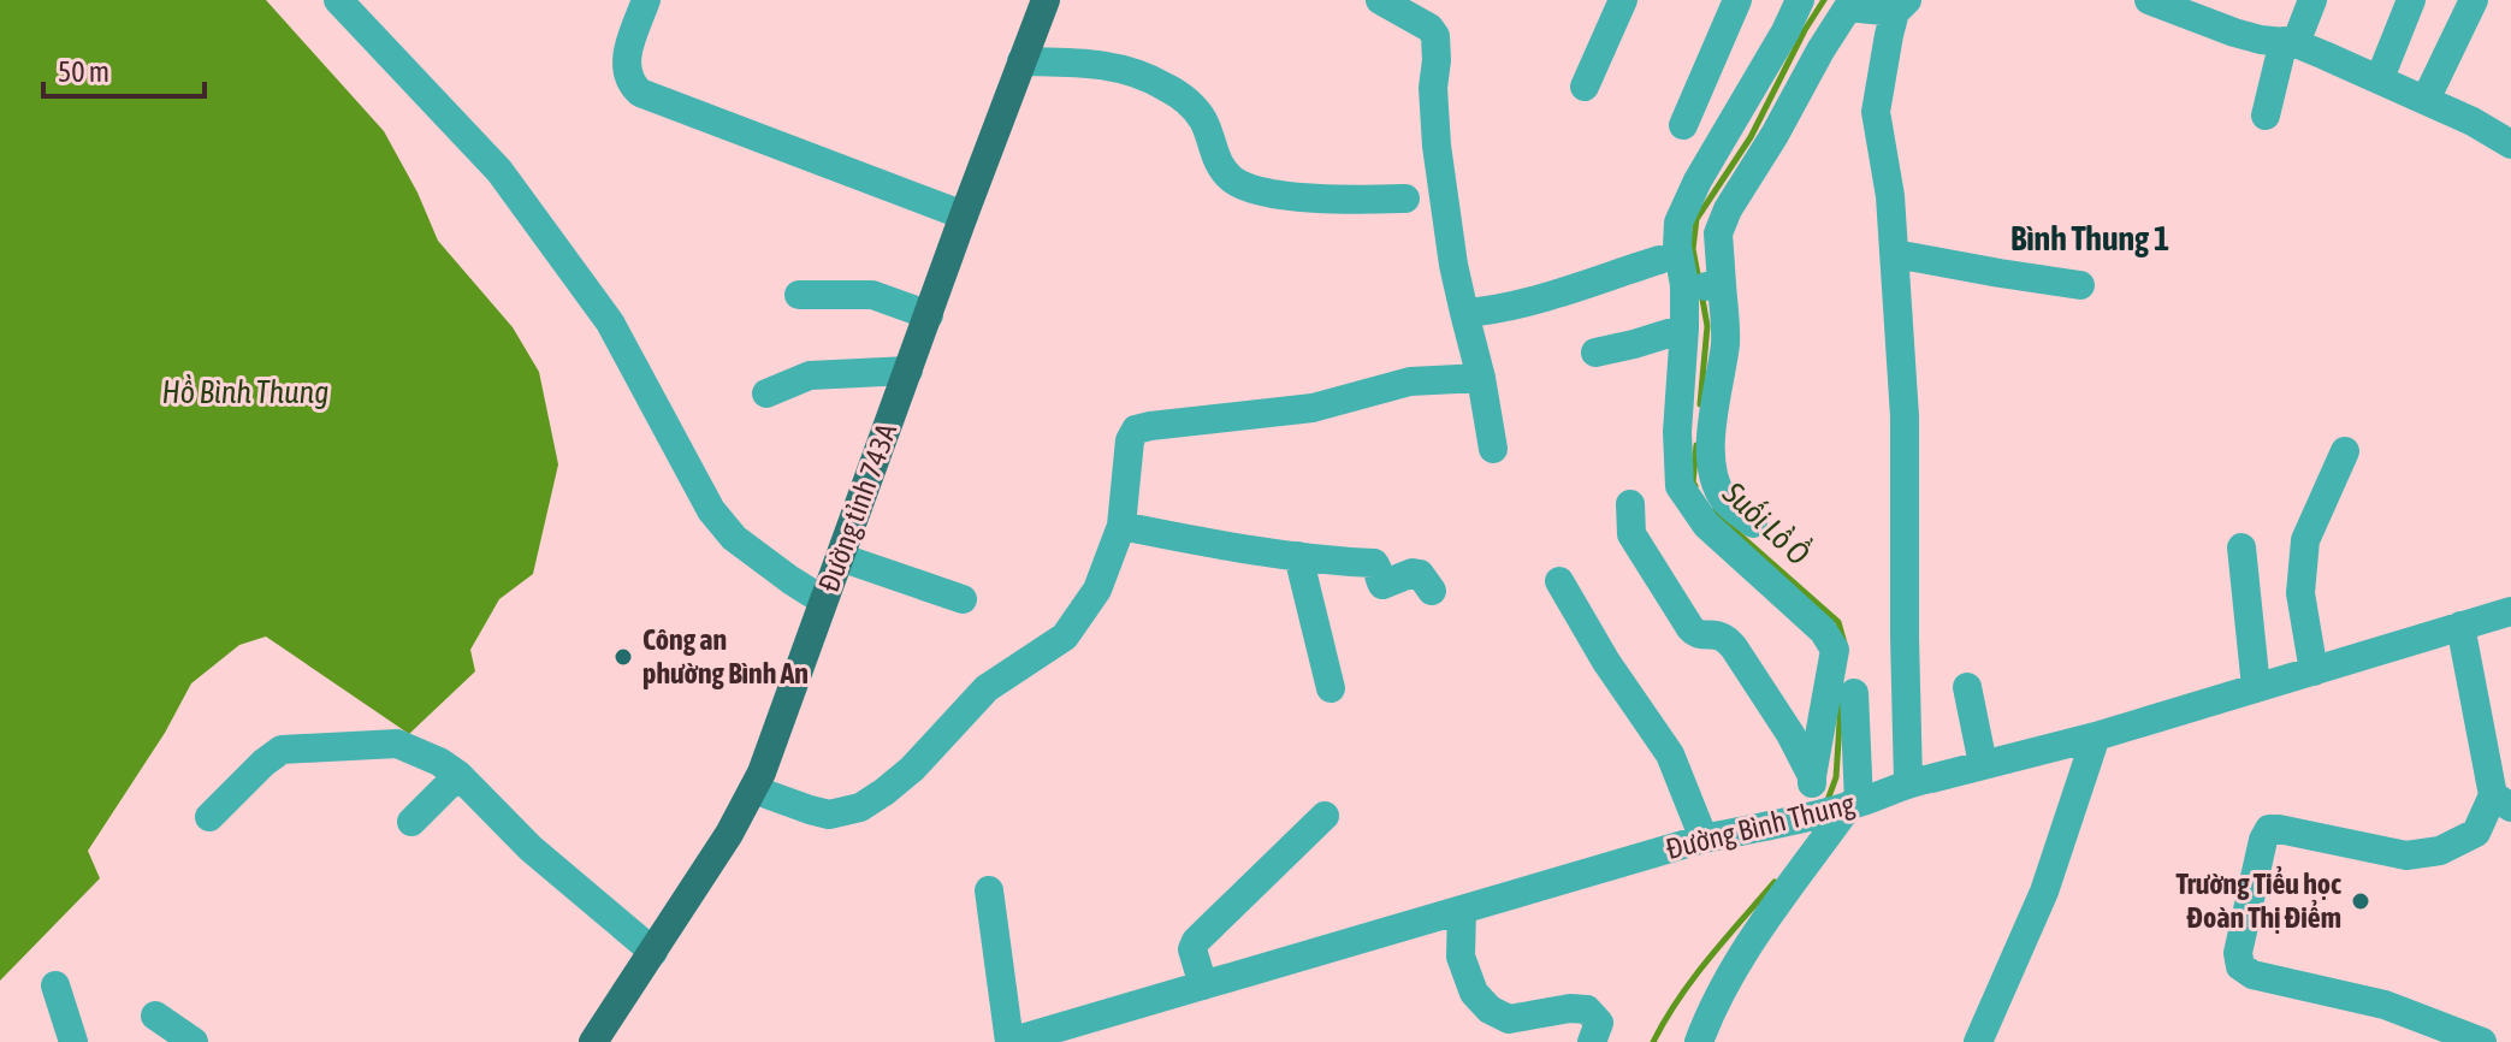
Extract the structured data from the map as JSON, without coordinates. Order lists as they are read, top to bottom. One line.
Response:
{"streets":{"main road":["Đường tỉnh 743A"],"street":["Đường Bình Thung"]},"districts":["Bình Thung 1"],"water":["Hồ Bình Thung","Suối Lồ Ồ"],"places":["Công an phường Bình An","Trường Tiểu học Đoàn Thị Điểm"],"scale_bar":"50 m"}
